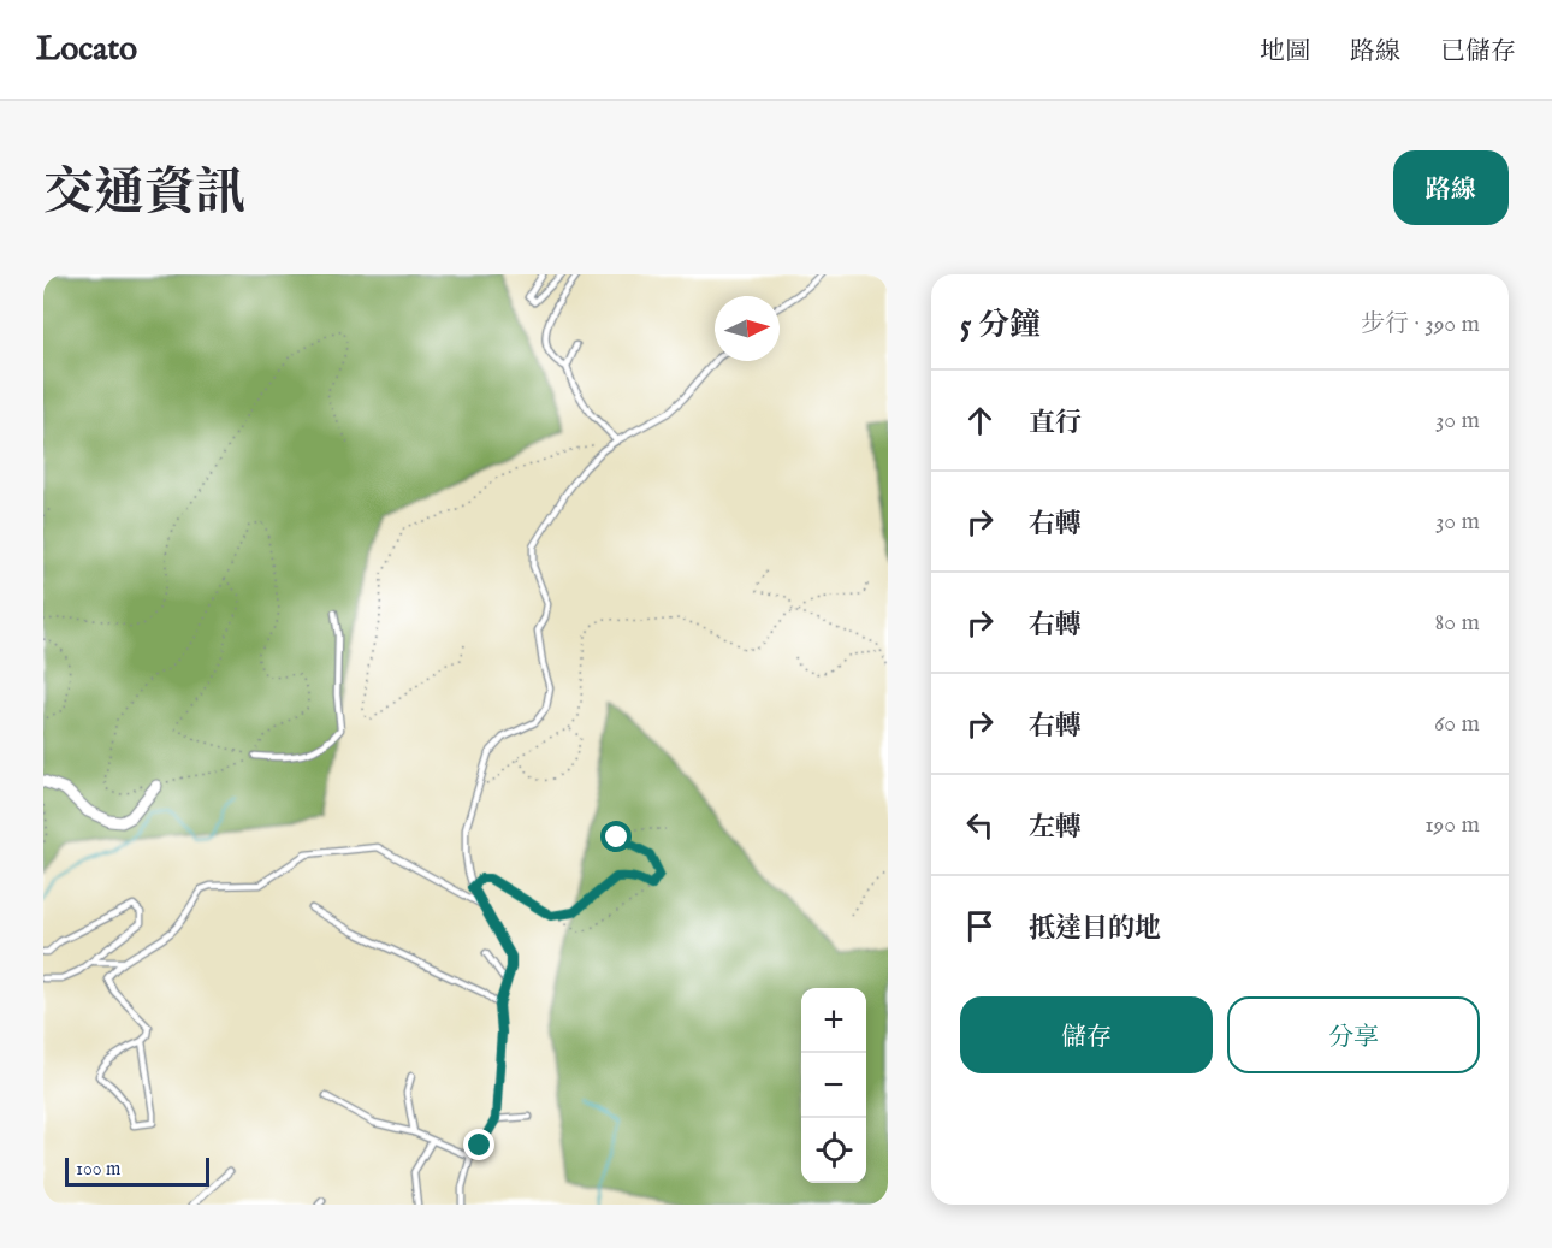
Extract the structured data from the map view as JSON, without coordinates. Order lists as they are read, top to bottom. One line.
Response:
{"scale_bar":"100 m","north":"right","page":{"header":"Locato","nav":["地圖","路線","已儲存"],"title":"交通資訊","buttons":["路線",["儲存","分享"]],"heading":["5 分鐘","步行 · 390 m"],"list":[["直行","30 m"],["右轉","30 m"],["右轉","80 m"],["右轉","60 m"],["左轉","190 m"],"抵達目的地"],"map_buttons":["+","−"],"scale":"100 m"}}
